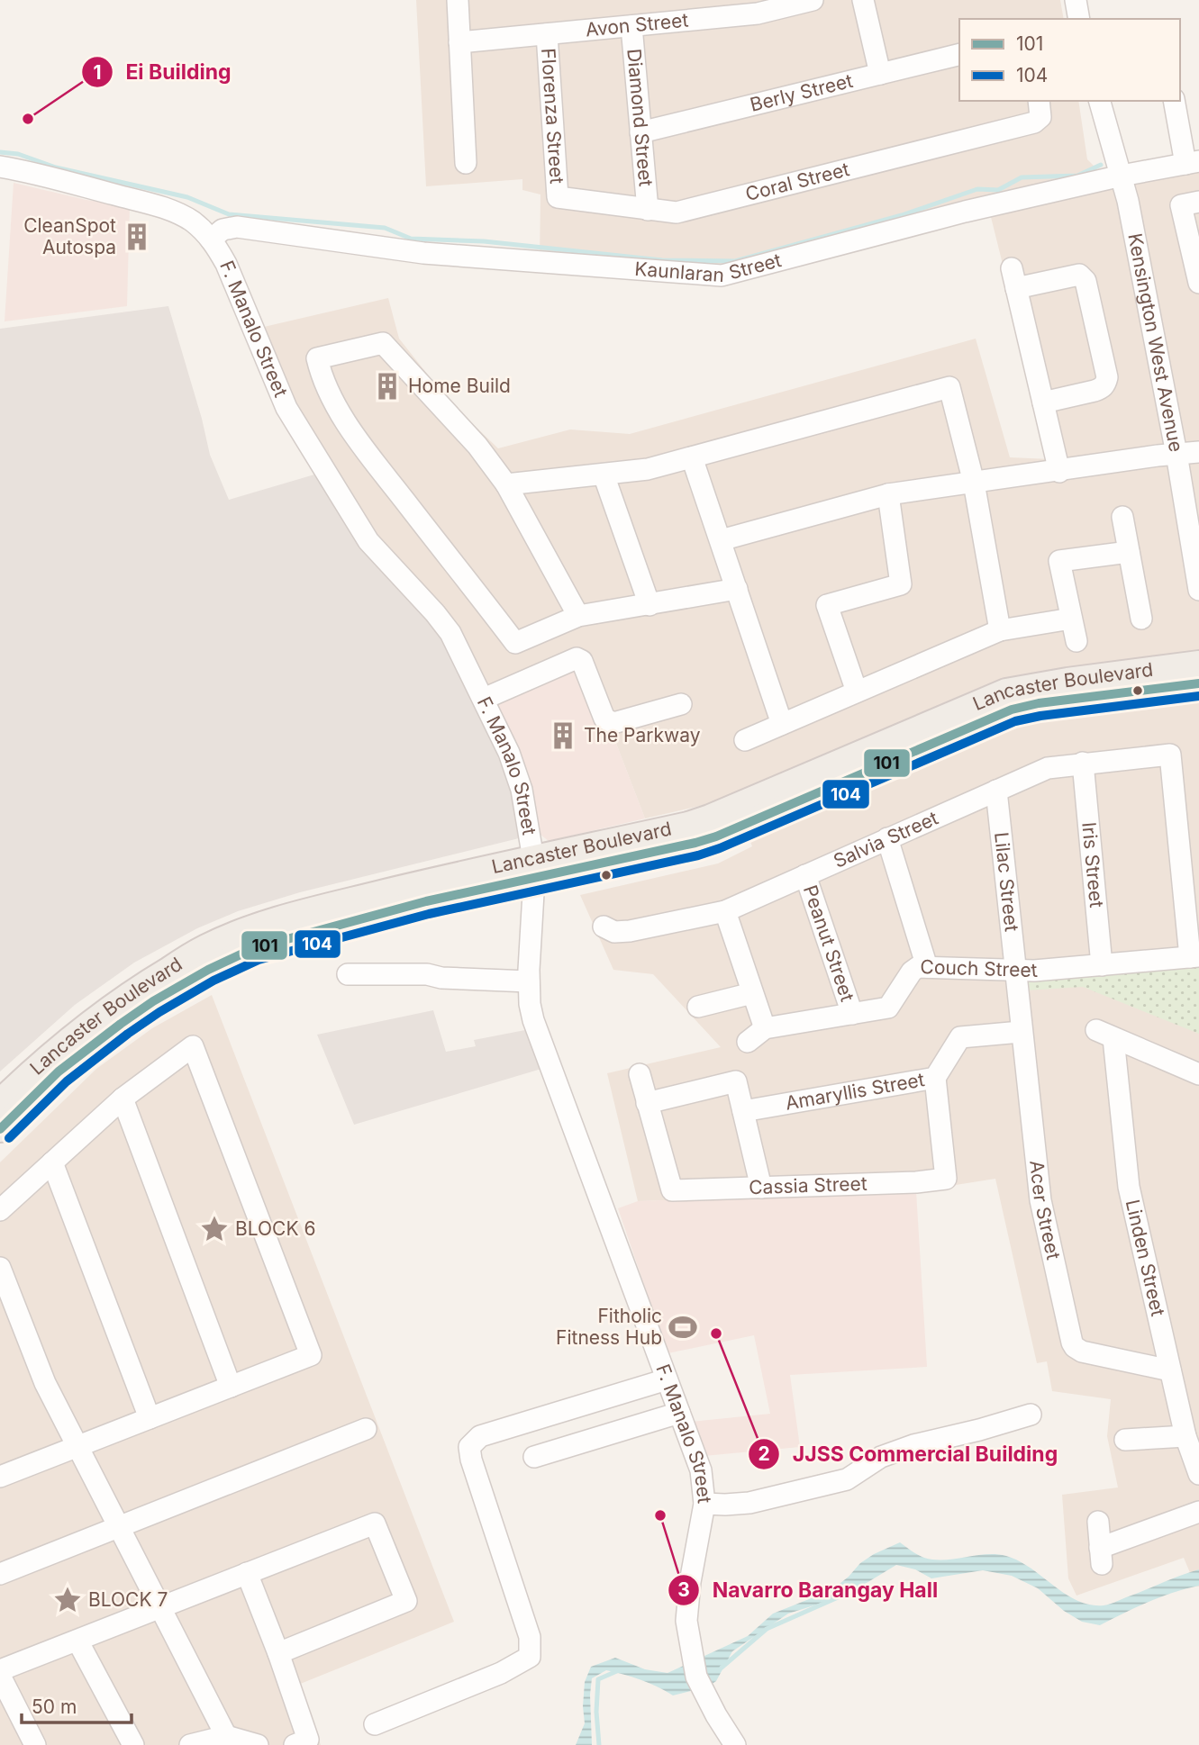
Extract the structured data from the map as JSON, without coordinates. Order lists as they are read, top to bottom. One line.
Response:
{"streets":{"main road":["Lancaster Boulevard"],"street":["Avon Street","Berly Street","Florenza Street","Diamond Street","Coral Street","Kaunlaran Street","F. Manalo Street","Kensington West Avenue","Salvia Street","Iris Street","Lilac Street","Peanut Street","Couch Street","Amaryllis Street","Cassia Street","Acer Street","Linden Street"]},"crossings":[["Avon Street","Florenza Street"],["Avon Street","Diamond Street"],["Berly Street","Diamond Street"],["Florenza Street","Coral Street"],["Diamond Street","Coral Street"],["Kaunlaran Street","F. Manalo Street"],["Kaunlaran Street","Kensington West Avenue"],["F. Manalo Street","Lancaster Boulevard"],["Salvia Street","Iris Street"],["Salvia Street","Lilac Street"],["Salvia Street","Peanut Street"],["Salvia Street","Couch Street"],["Iris Street","Couch Street"],["Lilac Street","Couch Street"],["Lilac Street","Acer Street"],["Peanut Street","Couch Street"],["Couch Street","Acer Street"],["Amaryllis Street","Cassia Street"],["Amaryllis Street","Acer Street"],["Acer Street","Linden Street"]],"places":{"other":["Ei Building","JJSS Commercial Building","Navarro Barangay Hall"],"building":["CleanSpot Autospa","Home Build","The Parkway"],"place":["BLOCK 6","BLOCK 7"],"sports":["Fitholic Fitness Hub"]},"lines":["transit line 101","transit line 104"],"legend":["101","104"],"scale_bar":"50 m"}
